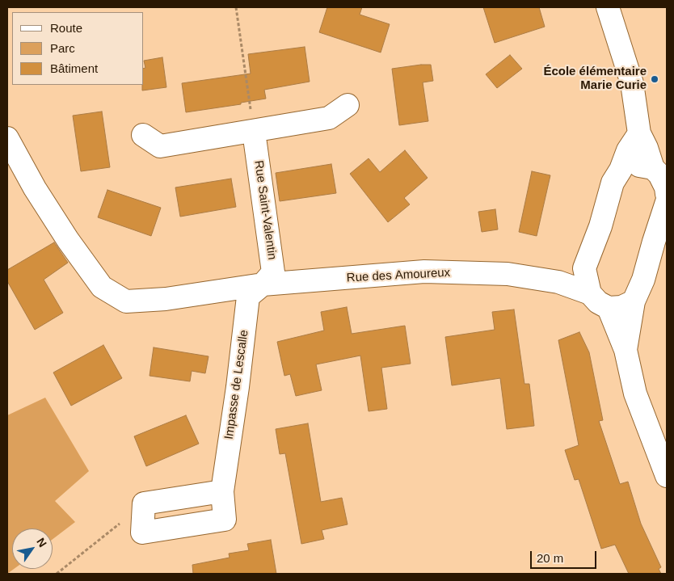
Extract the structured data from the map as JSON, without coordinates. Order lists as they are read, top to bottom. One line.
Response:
{"streets":{"street":["Rue Saint-Valentin","Rue des Amoureux","Impasse de Lescalle"]},"crossings":[["Rue Saint-Valentin","Rue des Amoureux"],["Rue Saint-Valentin","Impasse de Lescalle"],["Rue des Amoureux","Impasse de Lescalle"]],"places":["École élémentaire Marie Curie"],"legend":["Route","Parc","Bâtiment"],"scale_bar":"20 m","north":"top right"}
